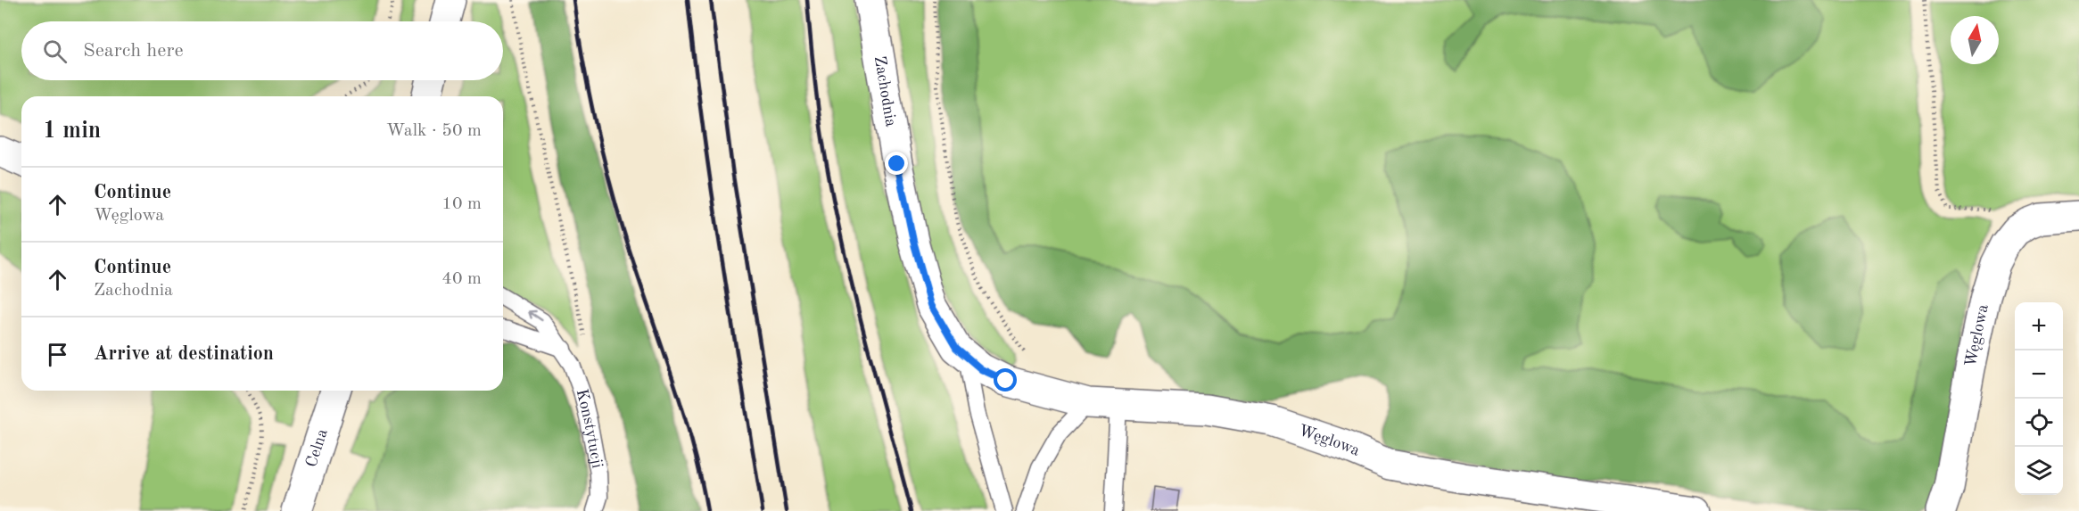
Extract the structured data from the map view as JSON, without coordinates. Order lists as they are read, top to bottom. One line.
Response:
{"streets":{"street":["Zachodnia","Węglowa","Celna"],"lane":["Konstytucji"]},"crossings":[["Zachodnia","Węglowa"]],"north":"top","page":{"search":"Search here","heading":["1 min","Walk · 50 m"],"list":[["Continue","Węglowa","10 m"],["Continue","Zachodnia","40 m"],"Arrive at destination"],"map_buttons":["+","−"]}}
